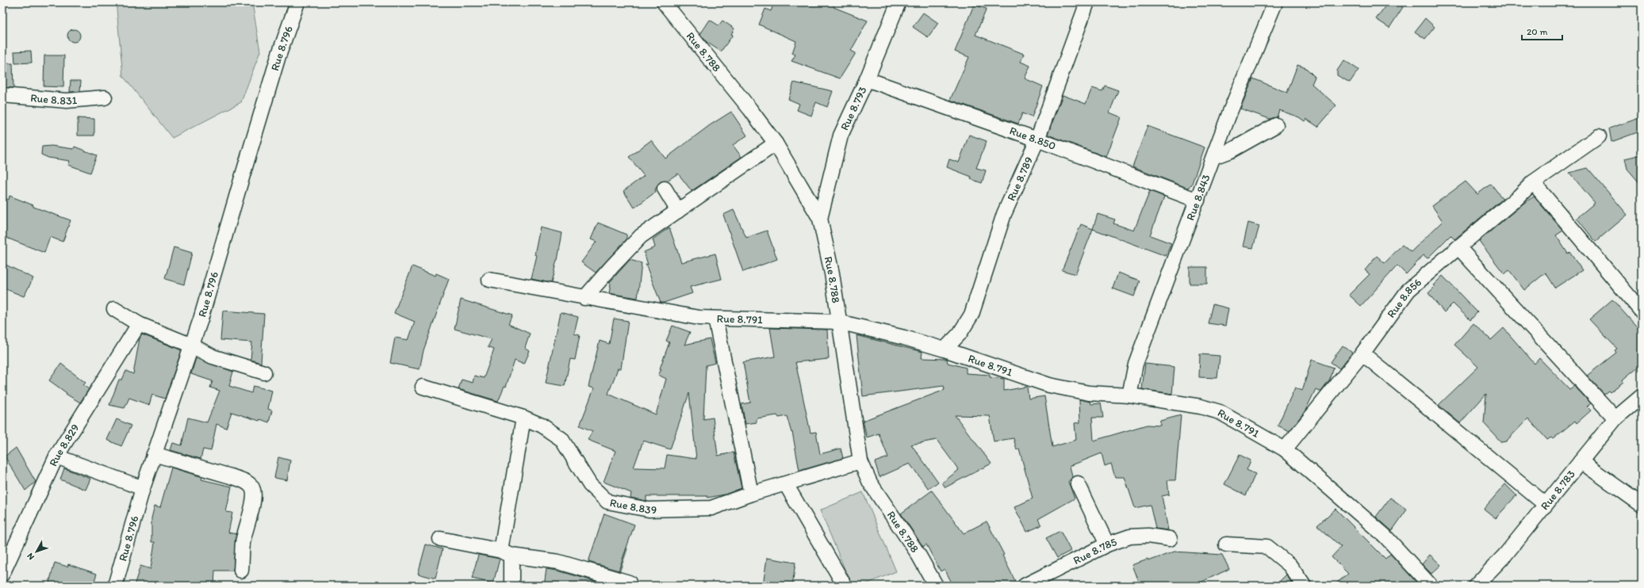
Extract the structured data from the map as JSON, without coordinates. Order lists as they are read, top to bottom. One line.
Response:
{"streets":{"street":["Rue 8.796","Rue 8.788","Rue 8.831","Rue 8.793","Rue 8.850","Rue 8.789","Rue 8.843","Rue 8.856","Rue 8.791","Rue 8.829","Rue 8.783","Rue 8.839","Rue 8.785"]},"crossings":[["Rue 8.788","Rue 8.793"],["Rue 8.788","Rue 8.791"],["Rue 8.788","Rue 8.839"],["Rue 8.793","Rue 8.850"],["Rue 8.850","Rue 8.789"],["Rue 8.850","Rue 8.843"],["Rue 8.789","Rue 8.791"],["Rue 8.843","Rue 8.791"],["Rue 8.856","Rue 8.791"]],"scale_bar":"20 m","north":"bottom left"}
